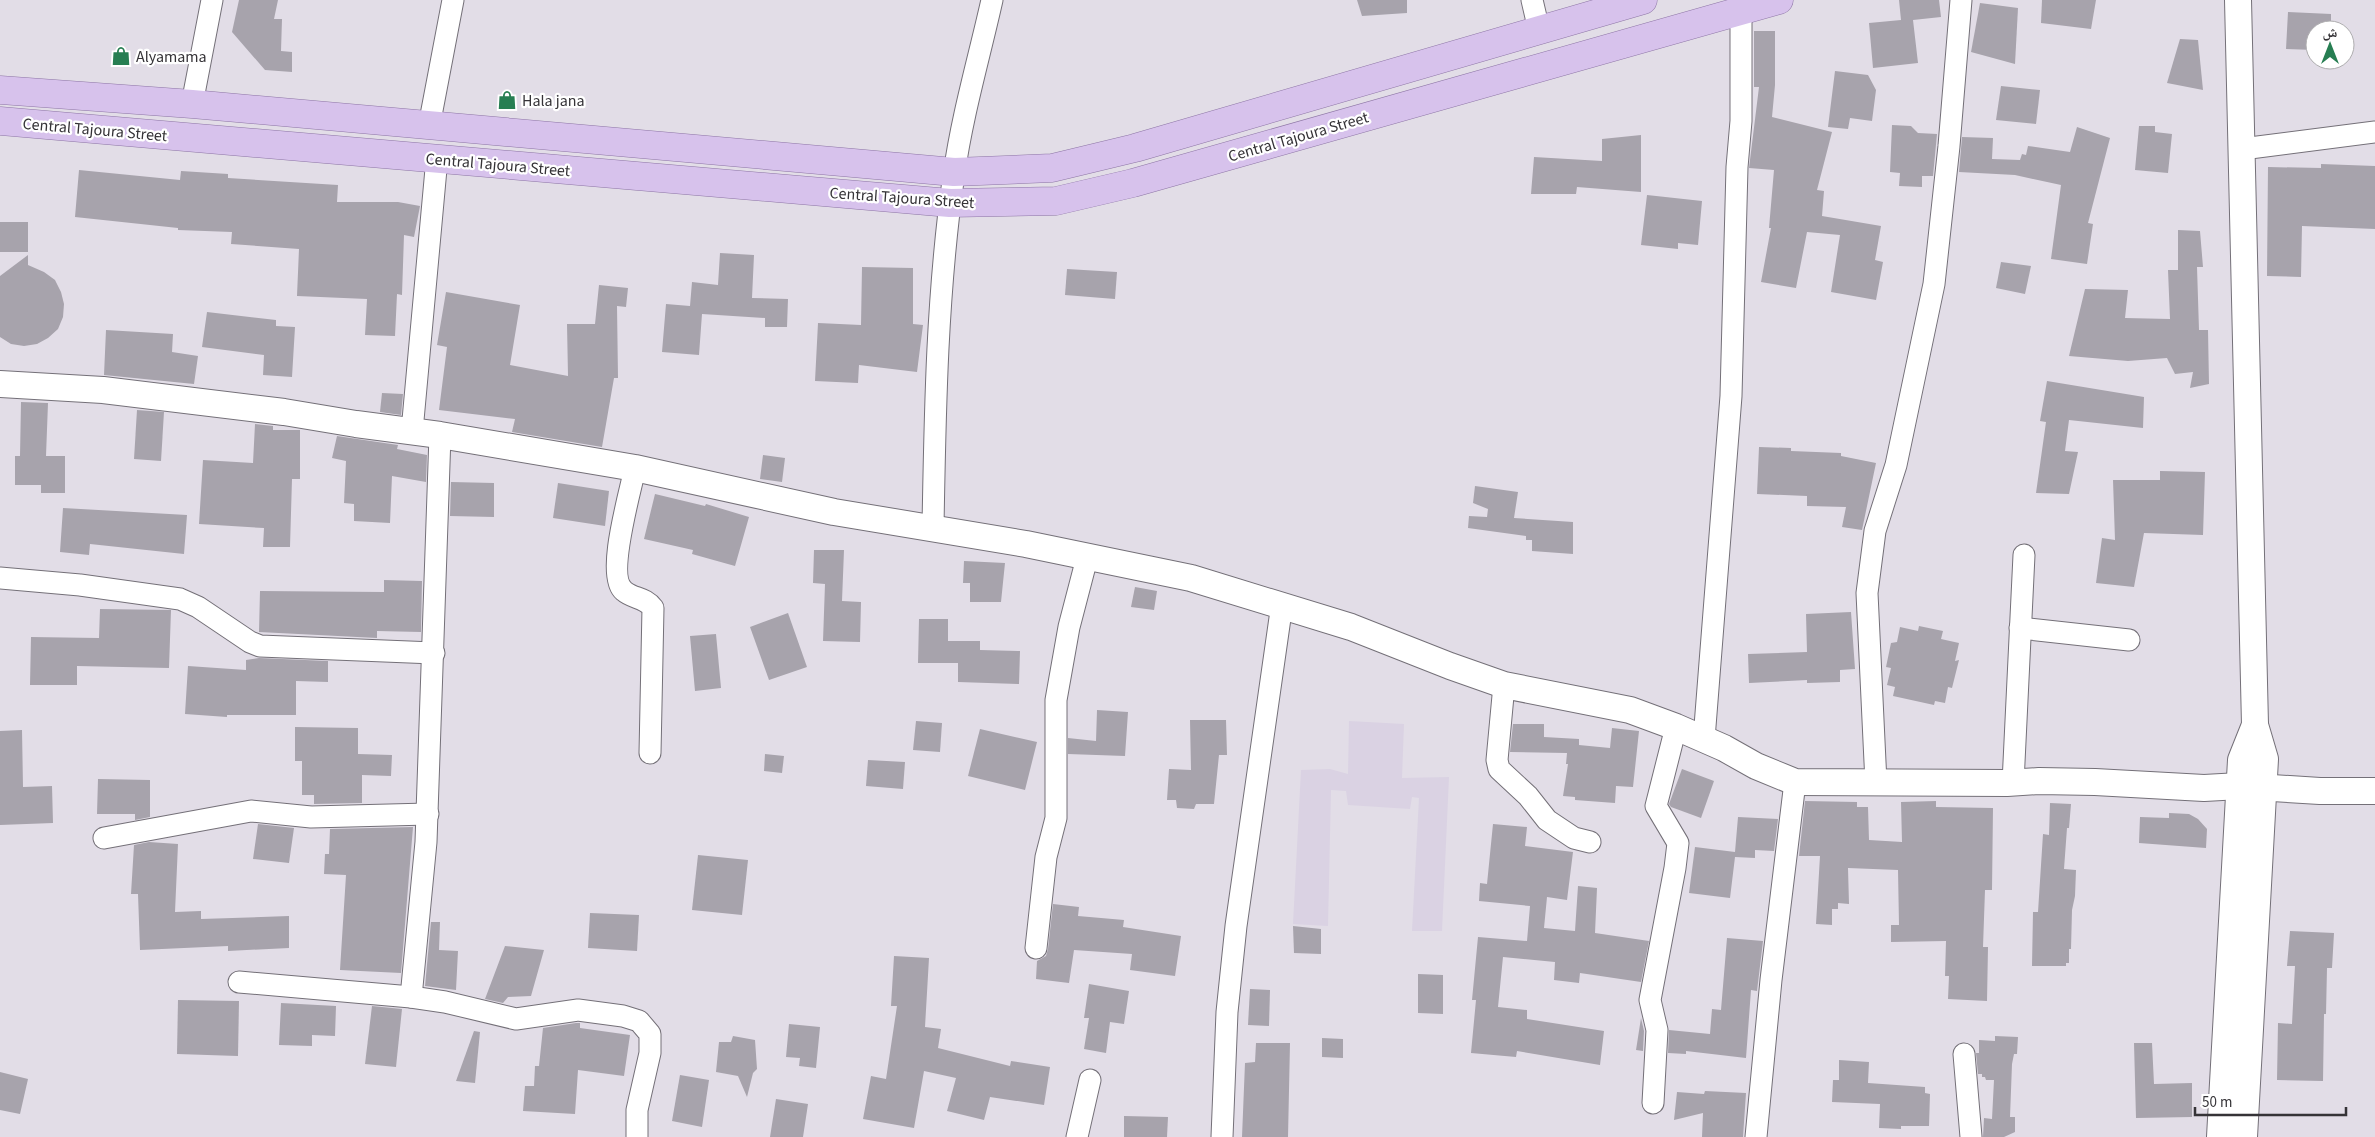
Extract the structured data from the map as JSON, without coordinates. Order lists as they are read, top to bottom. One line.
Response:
{"streets":{"main road":["Central Tajoura Street"]},"places":{"shop":["Alyamama","Hala jana"]},"scale_bar":"50 m","north":"top"}
